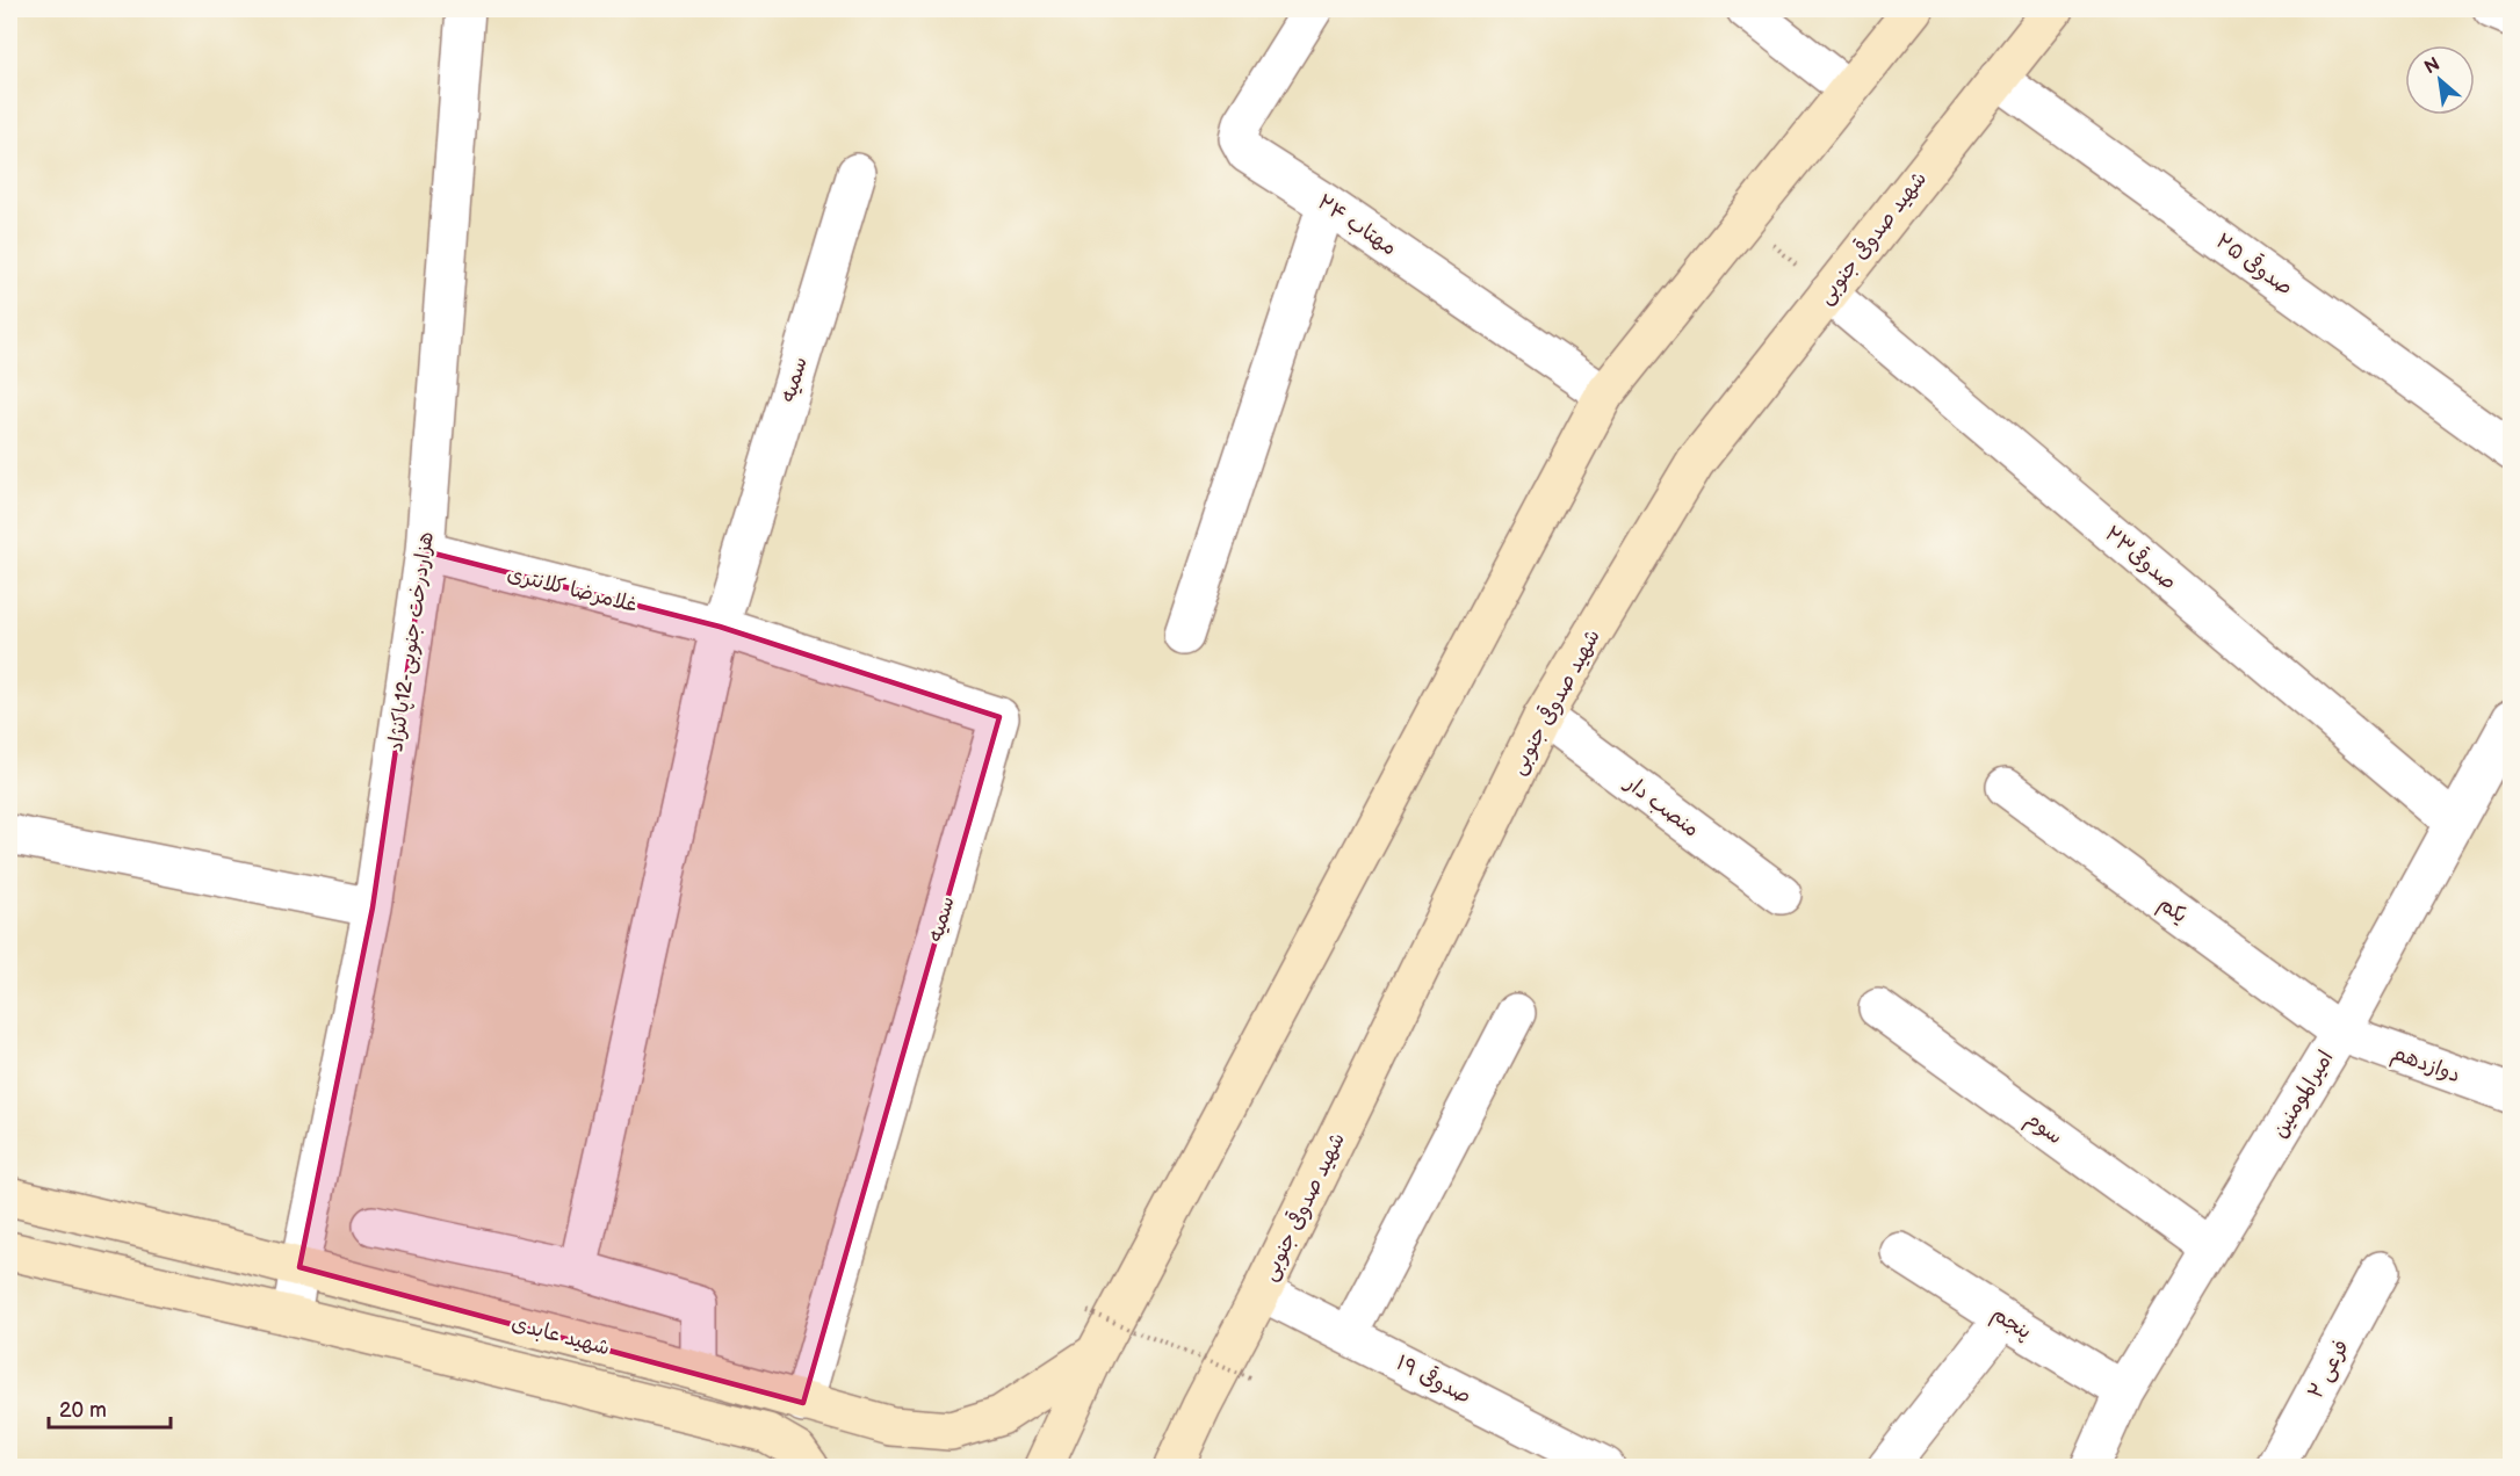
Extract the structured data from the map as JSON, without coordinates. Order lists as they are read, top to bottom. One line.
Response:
{"streets":{"main road":["شهید صدوقی جنوبی","شهید عابدی"],"street":["مهتاب ۲۴","صدوقی ۲۵","سمیه","صدوقی۲۳","غلامرضا کلانتری","هزاردرخت جنوبی-12پاکنژاد","منصب دار","یکم","دوازدهم","امیرالمومنین","سوم","پنجم","فرعی ۲","صدوقی ۱۹"]},"crossings":[["شهید صدوقی جنوبی","صدوقی ۲۵"],["شهید صدوقی جنوبی","صدوقی۲۳"],["شهید صدوقی جنوبی","منصب دار"],["شهید صدوقی جنوبی","صدوقی ۱۹"],["سمیه","غلامرضا کلانتری"],["سمیه","شهید عابدی"],["صدوقی۲۳","امیرالمومنین"],["غلامرضا کلانتری","هزاردرخت جنوبی-12پاکنژاد"],["هزاردرخت جنوبی-12پاکنژاد","شهید عابدی"],["یکم","دوازدهم"],["یکم","امیرالمومنین"],["دوازدهم","امیرالمومنین"],["امیرالمومنین","سوم"],["امیرالمومنین","پنجم"]],"scale_bar":"20 m","north":"top left"}
